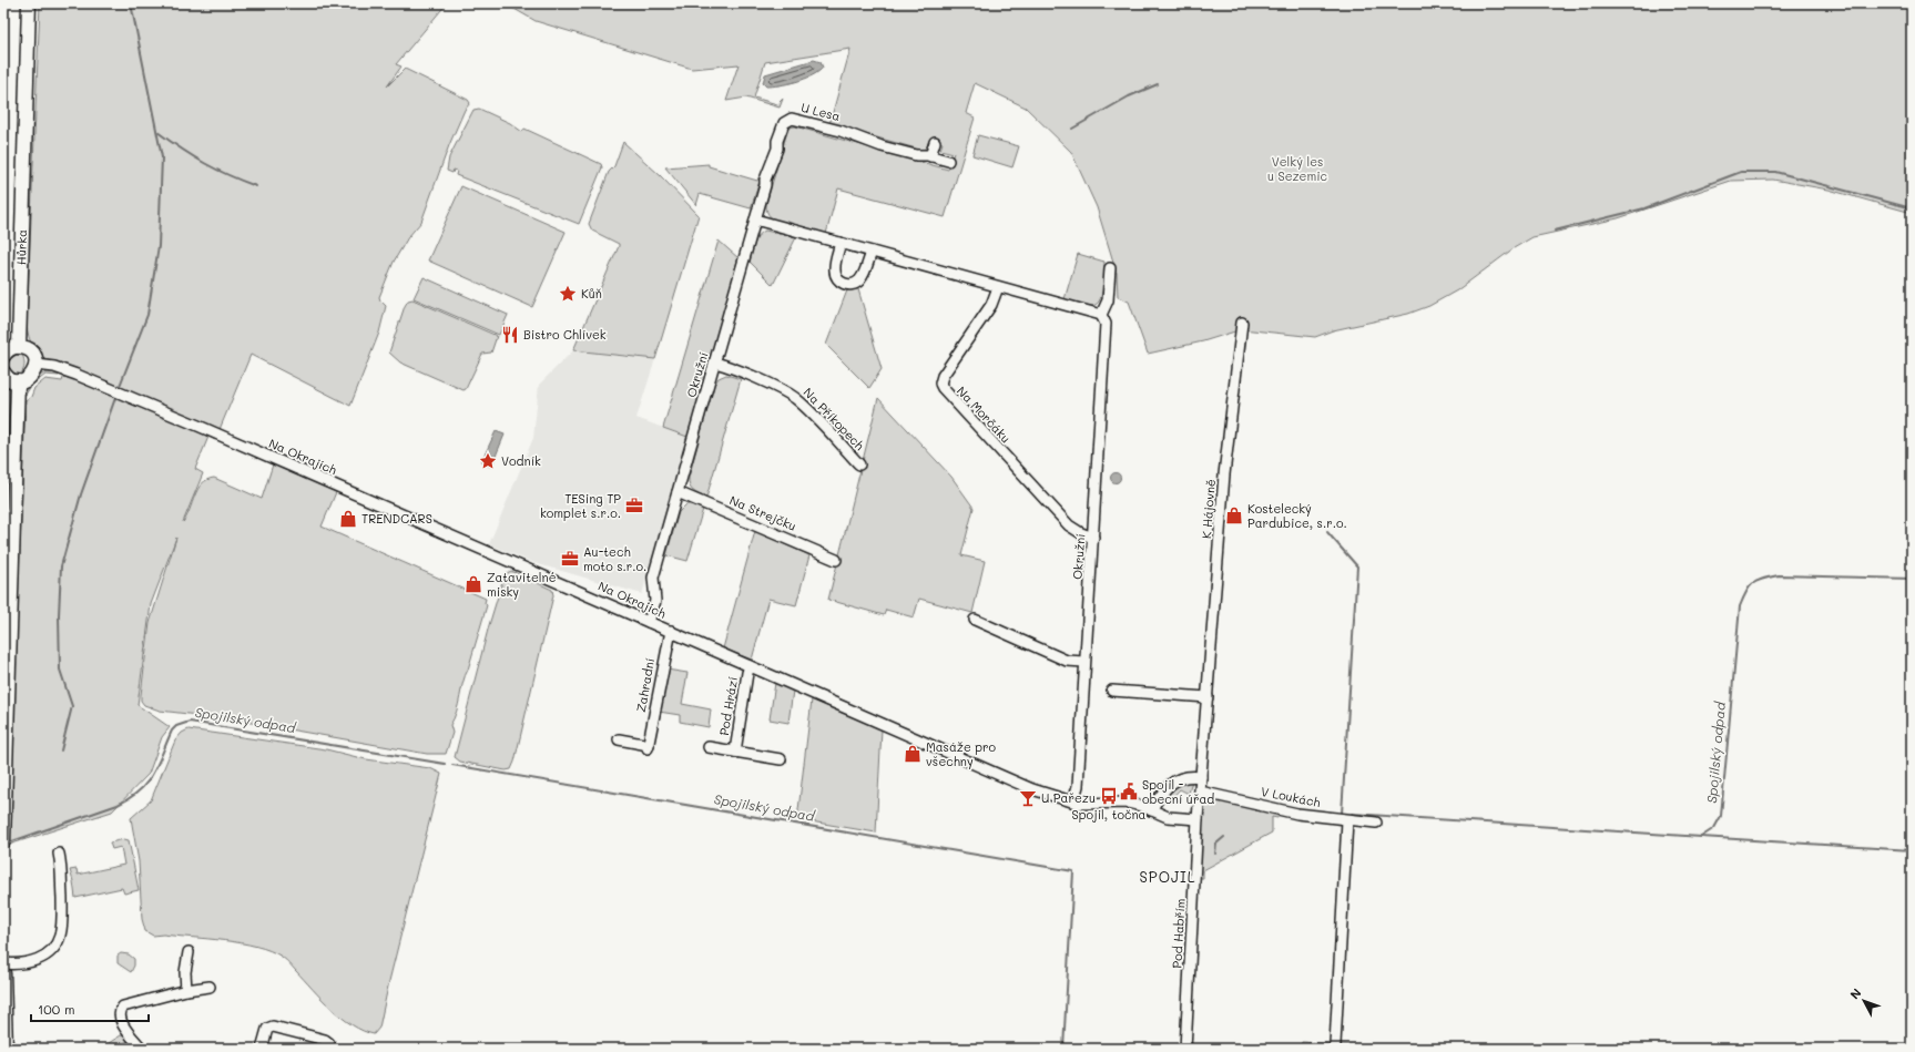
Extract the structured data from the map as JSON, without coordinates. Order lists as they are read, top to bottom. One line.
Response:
{"streets":{"main road":["Hůrka"],"street":["U Lesa","Okružní","Na Morčáku","Na Příkopech","Na Okrajích","K Hájovně","Na Strejčku","Zahradní","Pod Hrází","V Loukách","Pod Habřím"]},"crossings":[["U Lesa","Okružní"],["Okružní","Na Morčáku"],["Okružní","Na Příkopech"],["Okružní","Na Okrajích"],["Okružní","Na Strejčku"],["Na Okrajích","K Hájovně"],["Na Okrajích","Zahradní"],["Na Okrajích","Pod Hrází"],["Na Okrajích","Pod Habřím"],["K Hájovně","V Loukách"],["K Hájovně","Pod Habřím"]],"districts":["SPOJIL"],"water":["Spojilský odpad"],"parks":["Velký les u Sezemic"],"places":{"place":["Kůň","Vodník"],"restaurant":["Bistro Chlívek"],"office":["TESing TP komplet s.r.o.","Au-tech moto s.r.o."],"shop":["Kostelecký Pardubice, s.r.o.","TRENDCARS","Zatavitelné misky","Masáže pro všechny"],"public building":["Spojil - obecní úřad"],"bus stop":["Spojil, točna"],"bar":["U Pařezu"]},"scale_bar":"100 m","north":"top left"}
